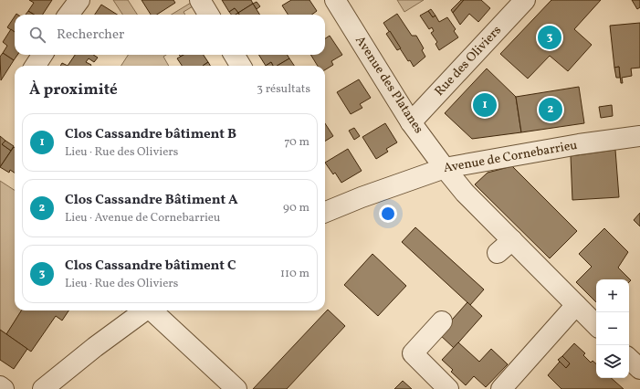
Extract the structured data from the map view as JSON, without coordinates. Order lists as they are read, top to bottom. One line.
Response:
{"streets":{"street":["Rue des Oliviers","Avenue des Platanes","Avenue de Cornebarrieu"]},"crossings":[["Rue des Oliviers","Avenue des Platanes"],["Avenue des Platanes","Avenue de Cornebarrieu"]],"page":{"search":"Rechercher","pins":["3","1","2"],"heading":["À proximité","3 résultats"],"list":[{"mark":"1","name":"Clos Cassandre bâtiment B","note":"Lieu · Rue des Oliviers","value":"70 m"},{"mark":"2","name":"Clos Cassandre Bâtiment A","note":"Lieu · Avenue de Cornebarrieu","value":"90 m"},{"mark":"3","name":"Clos Cassandre bâtiment C","note":"Lieu · Rue des Oliviers","value":"110 m"}],"map_buttons":["+","−"]}}
